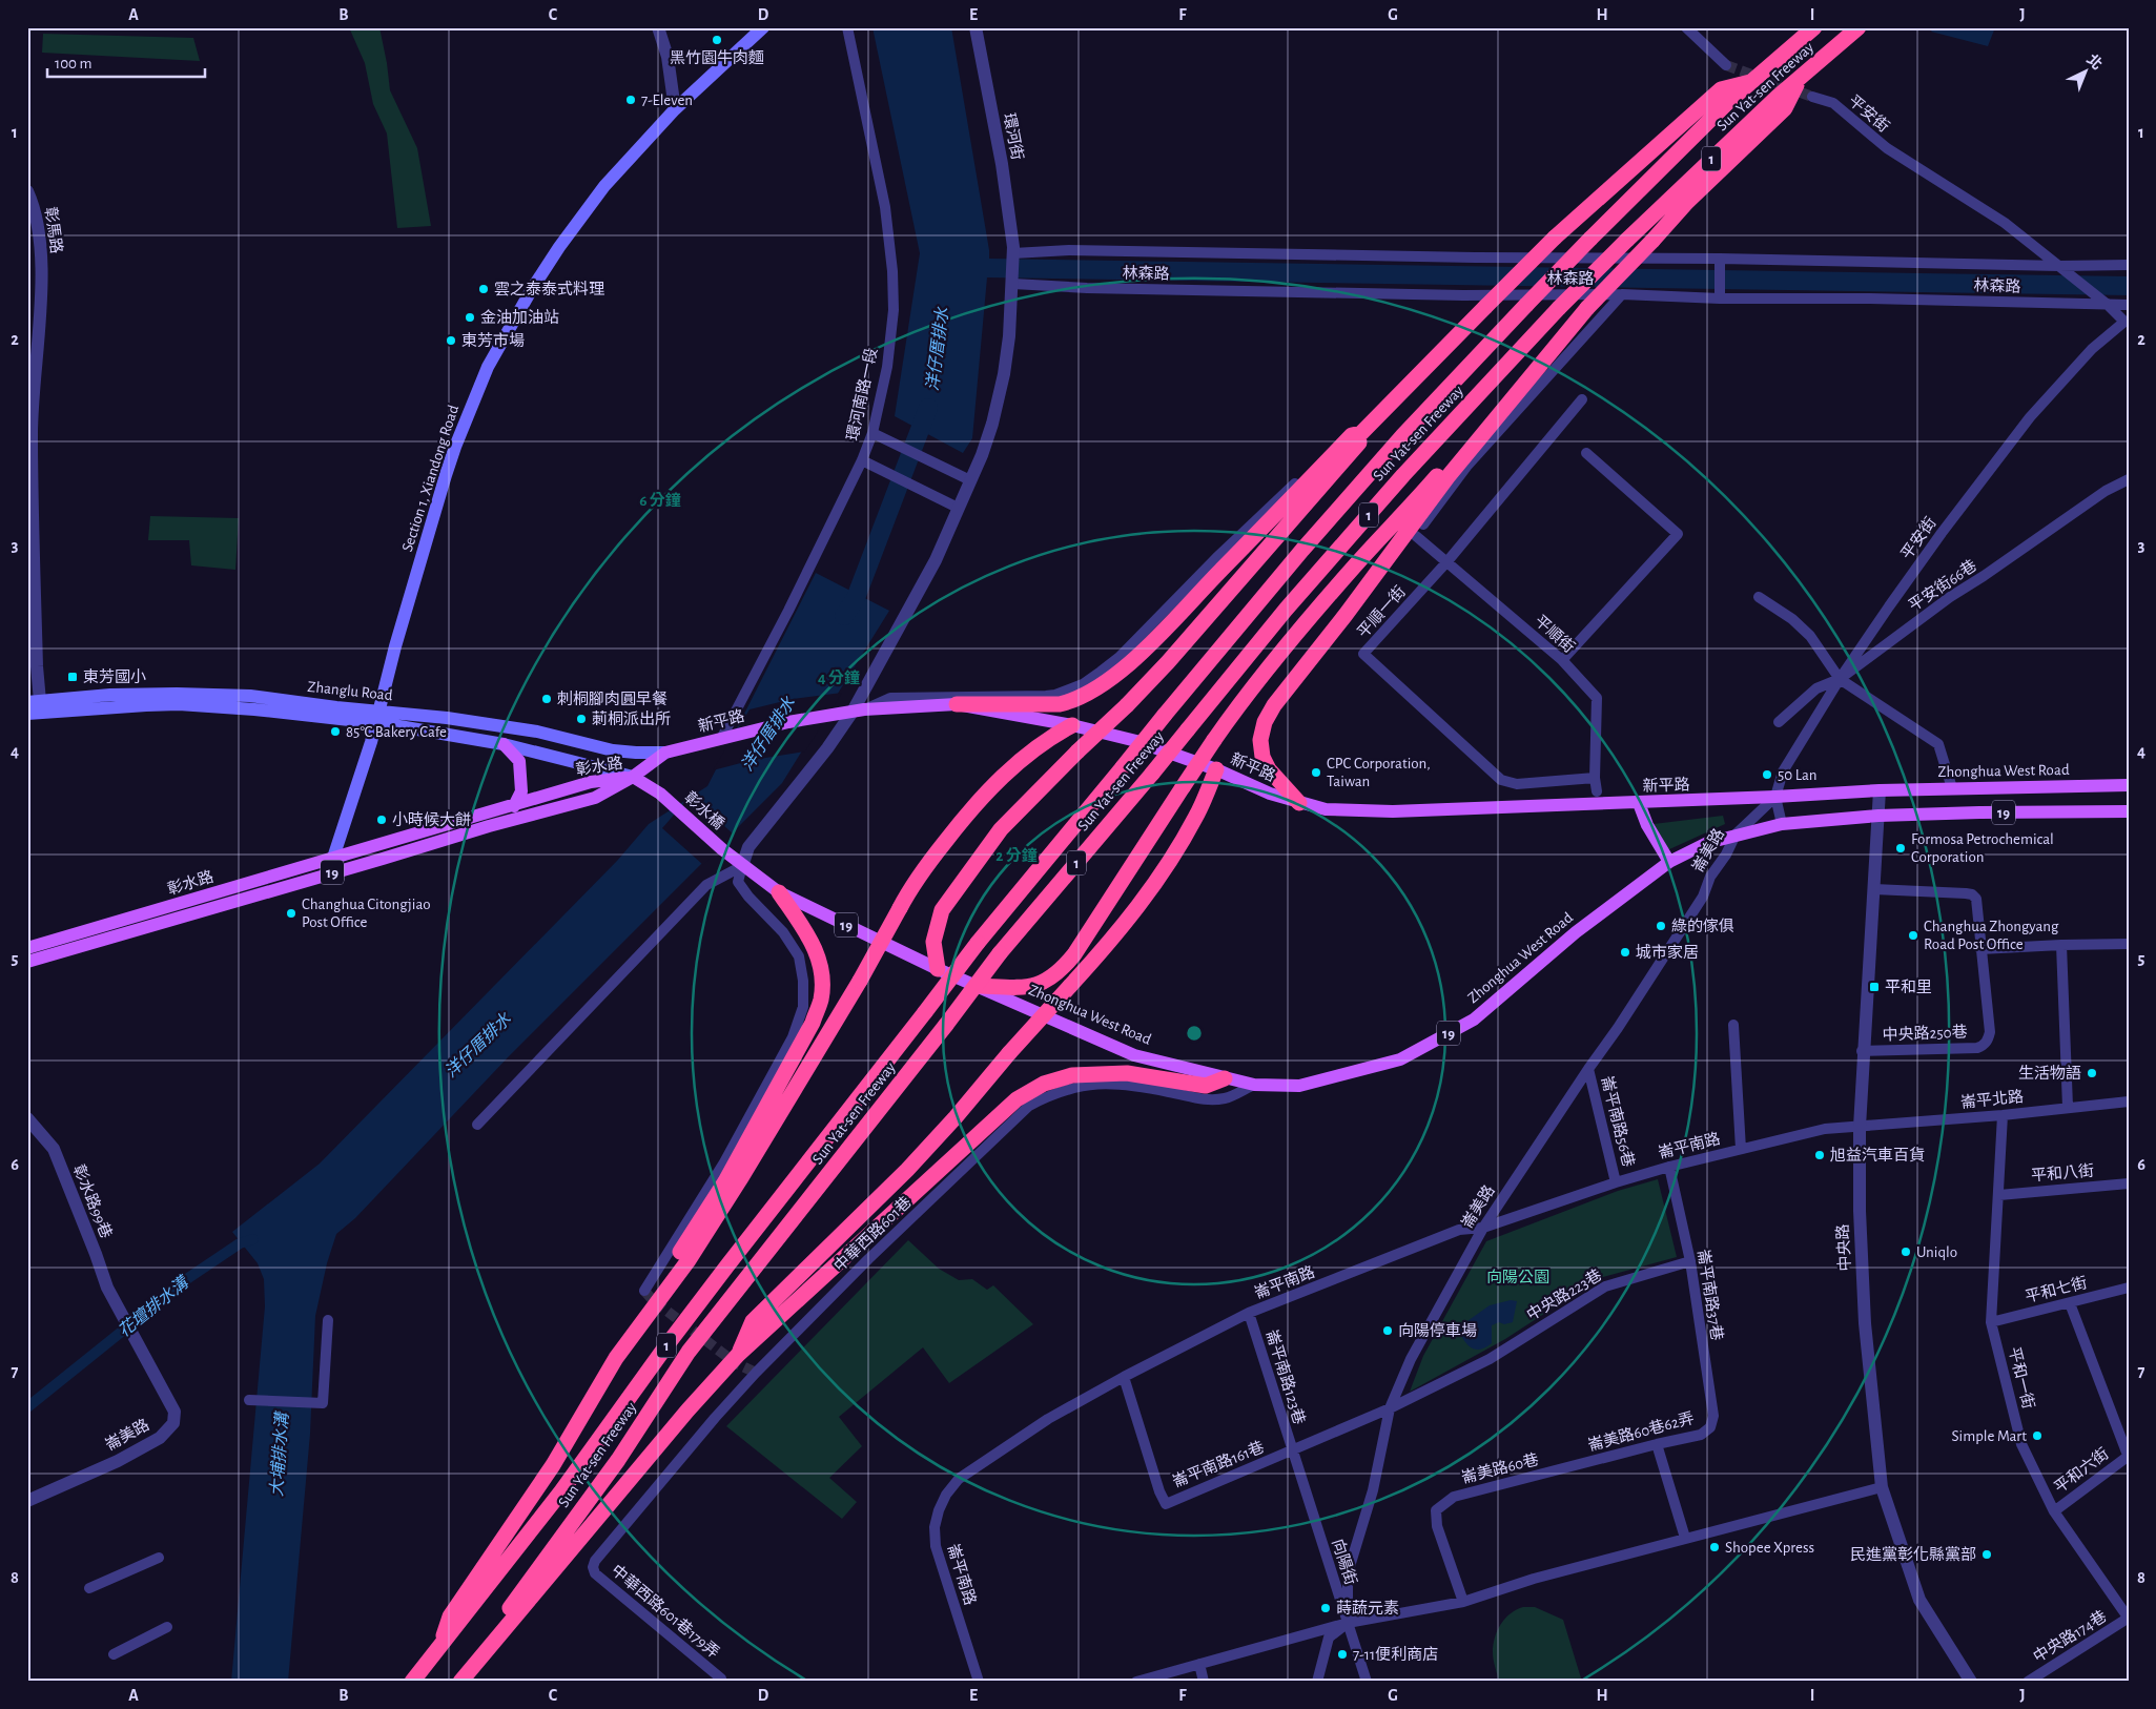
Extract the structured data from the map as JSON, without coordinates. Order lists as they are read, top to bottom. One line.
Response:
{"streets":{"highway":["Sun Yat-sen Freeway","1"],"main road":["Section 1, Xiandong Road","Zhanglu Road","新平路","彰水路","Zhonghua West Road","彰水橋","19"],"street":["平安街","環河街","彰馬路","林森路","環河南路一段","平安街66巷","平順一街","平順街","崙美路","中央路250巷","崙平北路","崙平南路56巷","崙平南路","平和八街","彰水路99巷","中華西路601巷","中央路","平和七街","中央路223巷","崙平南路37巷","崙平南路123巷","平和一街","崙美路60巷62弄","崙平南路161巷","崙美路60巷","平和六街","向陽街","中華西路601巷179弄","中央路174巷"]},"crossings":[["平安街","林森路"],["平安街","平安街66巷"],["平安街","新平路"],["平安街","Zhonghua West Road"],["平安街","崙美路"],["環河街","林森路"],["環河街","新平路"],["環河街","Zhonghua West Road"],["彰馬路","Zhanglu Road"],["環河南路一段","新平路"],["Section 1, Xiandong Road","Zhanglu Road"],["Section 1, Xiandong Road","彰水路"],["平順一街","平順街"],["Zhanglu Road","新平路"],["Zhanglu Road","彰水路"],["Zhanglu Road","彰水橋"],["新平路","彰水路"],["新平路","Zhonghua West Road"],["新平路","彰水橋"],["新平路","崙美路"],["新平路","中央路"],["彰水路","彰水橋"],["Zhonghua West Road","彰水橋"],["Zhonghua West Road","崙美路"],["Zhonghua West Road","中華西路601巷"],["Zhonghua West Road","中央路"],["崙美路","崙平南路56巷"],["崙美路","崙平南路"],["崙美路","彰水路99巷"],["崙美路","中央路223巷"],["崙美路","向陽街"],["中央路250巷","中央路"],["崙平北路","崙平南路"],["崙平北路","中央路"],["崙平北路","平和一街"],["崙平南路56巷","崙平南路"],["崙平南路","中央路"],["崙平南路","崙平南路37巷"],["崙平南路","崙平南路123巷"],["崙平南路","崙平南路161巷"],["平和八街","平和一街"],["中華西路601巷","中華西路601巷179弄"],["平和七街","平和一街"],["中央路223巷","崙平南路37巷"],["中央路223巷","崙平南路123巷"],["中央路223巷","崙平南路161巷"],["中央路223巷","向陽街"],["崙平南路37巷","崙美路60巷62弄"],["崙平南路123巷","崙平南路161巷"],["崙平南路123巷","向陽街"],["平和一街","平和六街"],["平和一街","中央路174巷"],["崙美路60巷62弄","崙美路60巷"],["崙平南路161巷","向陽街"]],"water":["洋仔厝排水","花壇排水溝","大埔排水溝"],"parks":["向陽公園"],"places":{"other":["黑竹園牛肉麵","7-Eleven","雲之泰泰式料理","金油加油站","東芳市場","刺桐腳肉圓早餐","莿桐派出所","85°C Bakery Cafe","CPC Corporation, Taiwan","50 Lan","小時候大餅","Formosa Petrochemical Corporation","Changhua Citongjiao Post Office","綠的傢俱","Changhua Zhongyang Road Post Office","城市家居","生活物語","旭益汽車百貨","Uniqlo","向陽停車場","Simple Mart","Shopee Xpress","民進黨彰化縣黨部","蒔蔬元素","7-11便利商店"],"transit":["東芳國小","平和里"]},"scale_bar":"100 m","north":"top right","grid":{"columns":["A","B","C","D","E","F","G","H","I","J"],"rows":["1","2","3","4","5","6","7","8"]},"rings":["6 分鐘","4 分鐘","2 分鐘"]}
